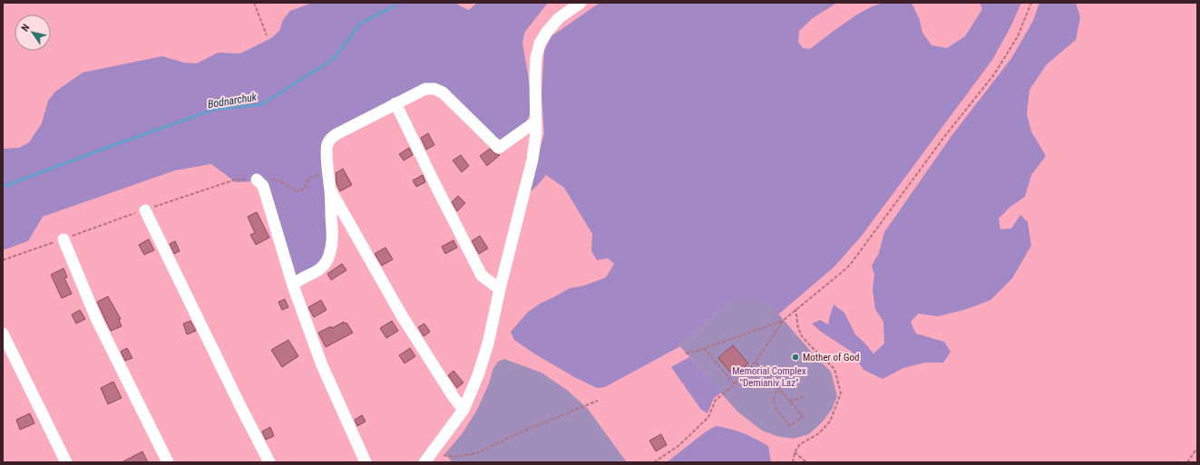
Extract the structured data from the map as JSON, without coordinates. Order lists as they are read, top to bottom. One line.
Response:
{"water":["Bodnarchuk"],"parks":["Memorial Complex \"Demianiv Laz\""],"places":["Mother of God"],"north":"top left"}
